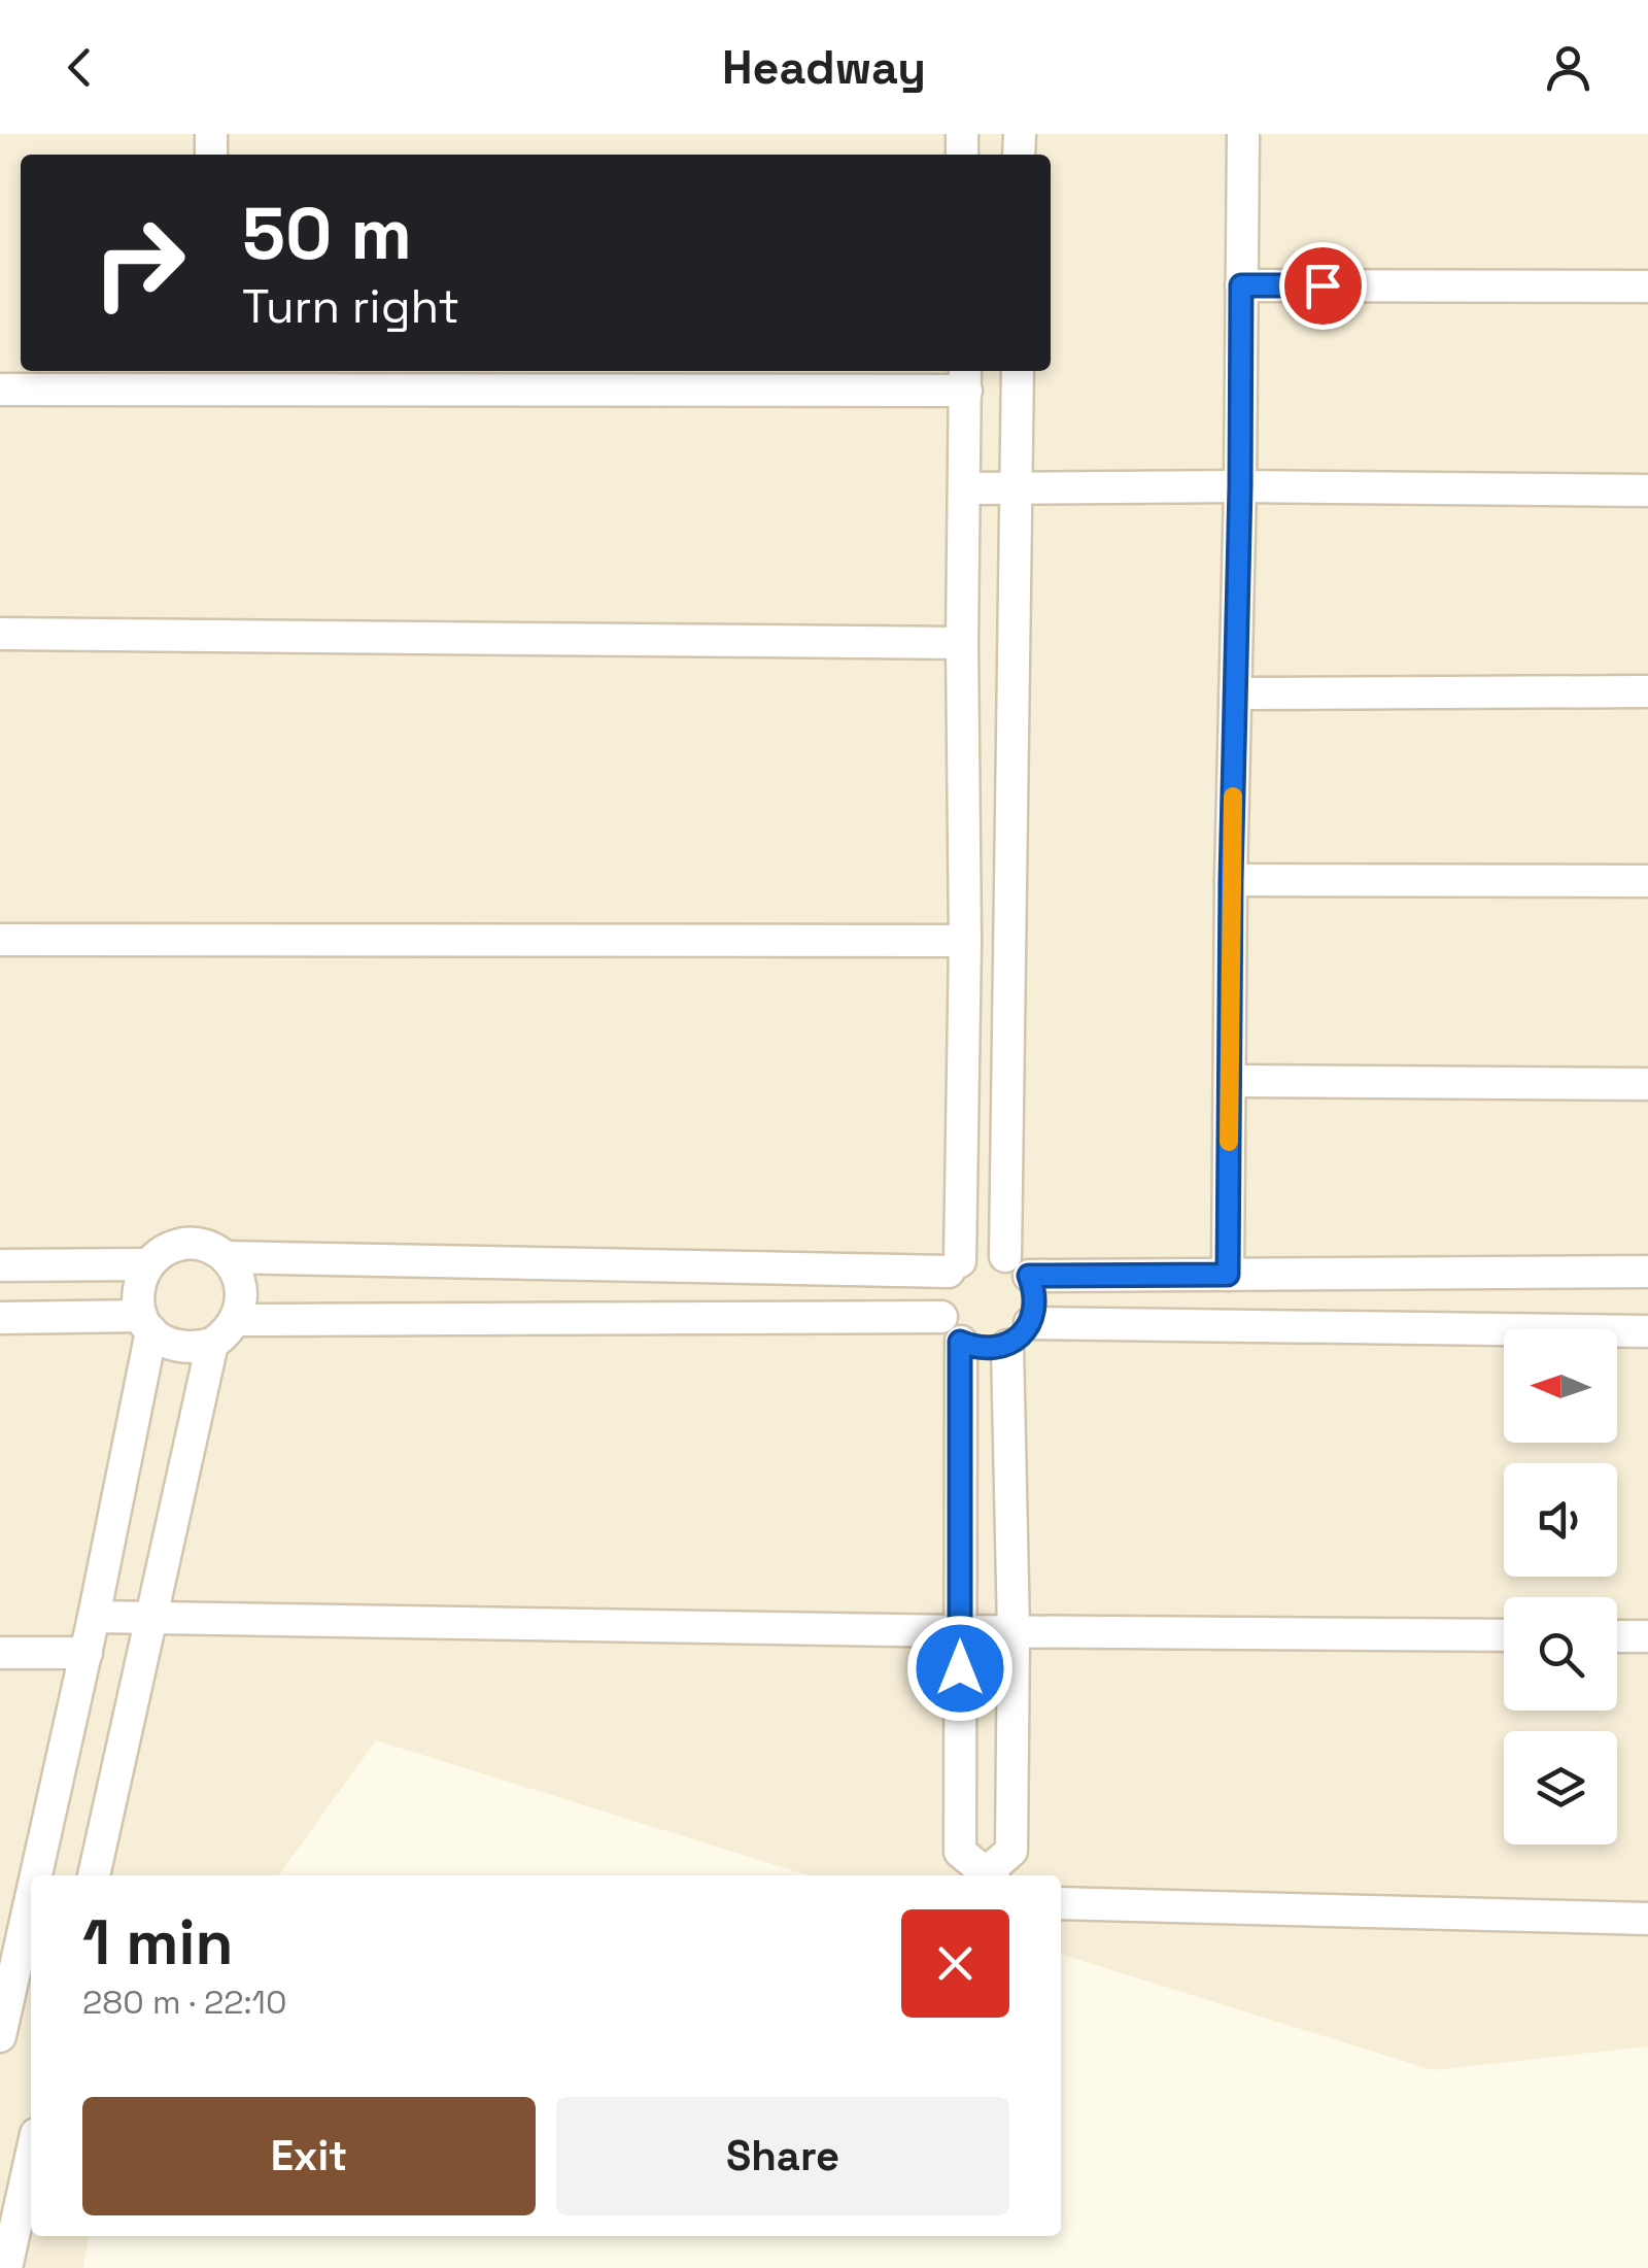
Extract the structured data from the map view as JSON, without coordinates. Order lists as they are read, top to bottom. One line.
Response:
{"north":"left","page":{"header":"Headway","turn":["50 m","Turn right"],"heading":["1 min","280 m · 22:10"],"buttons":["Exit","Share"]}}
